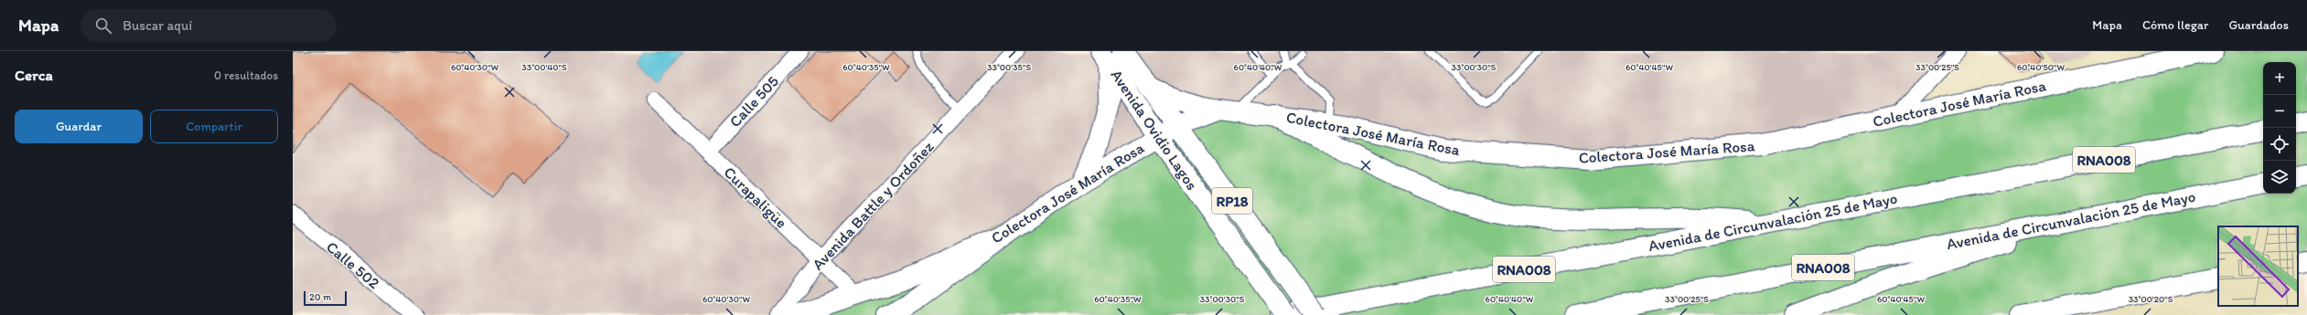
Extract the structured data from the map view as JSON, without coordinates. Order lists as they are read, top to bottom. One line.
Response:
{"streets":{"main road":["Colectora José María Rosa","Avenida Ovidio Lagos","RNA008","RP18","Avenida de Circunvalación 25 de Mayo"],"street":["Calle 505","Curapaligüe","Avenida Battle y Ordoñez","Calle 502"]},"crossings":[["Calle 505","Curapaligüe"],["Colectora José María Rosa","Avenida Ovidio Lagos"],["Colectora José María Rosa","Curapaligüe"],["Colectora José María Rosa","RP18"],["Avenida Ovidio Lagos","RP18"],["Curapaligüe","Avenida Battle y Ordoñez"]],"scale_bar":"20 m","page":{"header":"Mapa","search":"Buscar aquí","nav":["Mapa","Cómo llegar","Guardados"],"heading":["Cerca","0 resultados"],"map_buttons":["+","−"],"buttons":["Guardar","Compartir"],"scale":"20 m"},"coordinates":["60°40'30\"W","33°00'40\"S","60°40'35\"W","33°00'35\"S","60°40'40\"W","33°00'30\"S","60°40'45\"W","33°00'25\"S","60°40'50\"W","33°00'20\"S"]}
